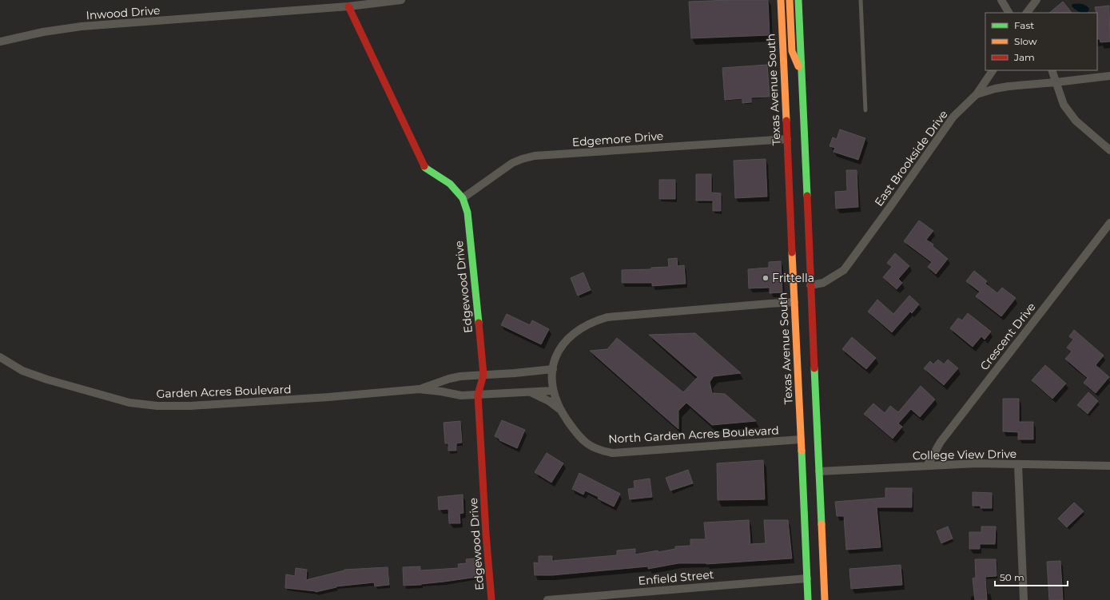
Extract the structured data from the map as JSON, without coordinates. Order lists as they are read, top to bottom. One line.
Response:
{"streets":{"main road":["Texas Avenue South","Edgewood Drive"],"street":["Inwood Drive","Edgemore Drive","East Brookside Drive","Crescent Drive","Garden Acres Boulevard","North Garden Acres Boulevard","College View Drive","Enfield Street"]},"crossings":[["Inwood Drive","Edgewood Drive"],["Texas Avenue South","Edgemore Drive"],["Texas Avenue South","North Garden Acres Boulevard"],["Texas Avenue South","Enfield Street"],["Edgemore Drive","Edgewood Drive"],["Edgewood Drive","Garden Acres Boulevard"],["Crescent Drive","College View Drive"],["Garden Acres Boulevard","North Garden Acres Boulevard"]],"places":["Frittella"],"legend":["Fast","Slow","Jam"],"scale_bar":"50 m"}
